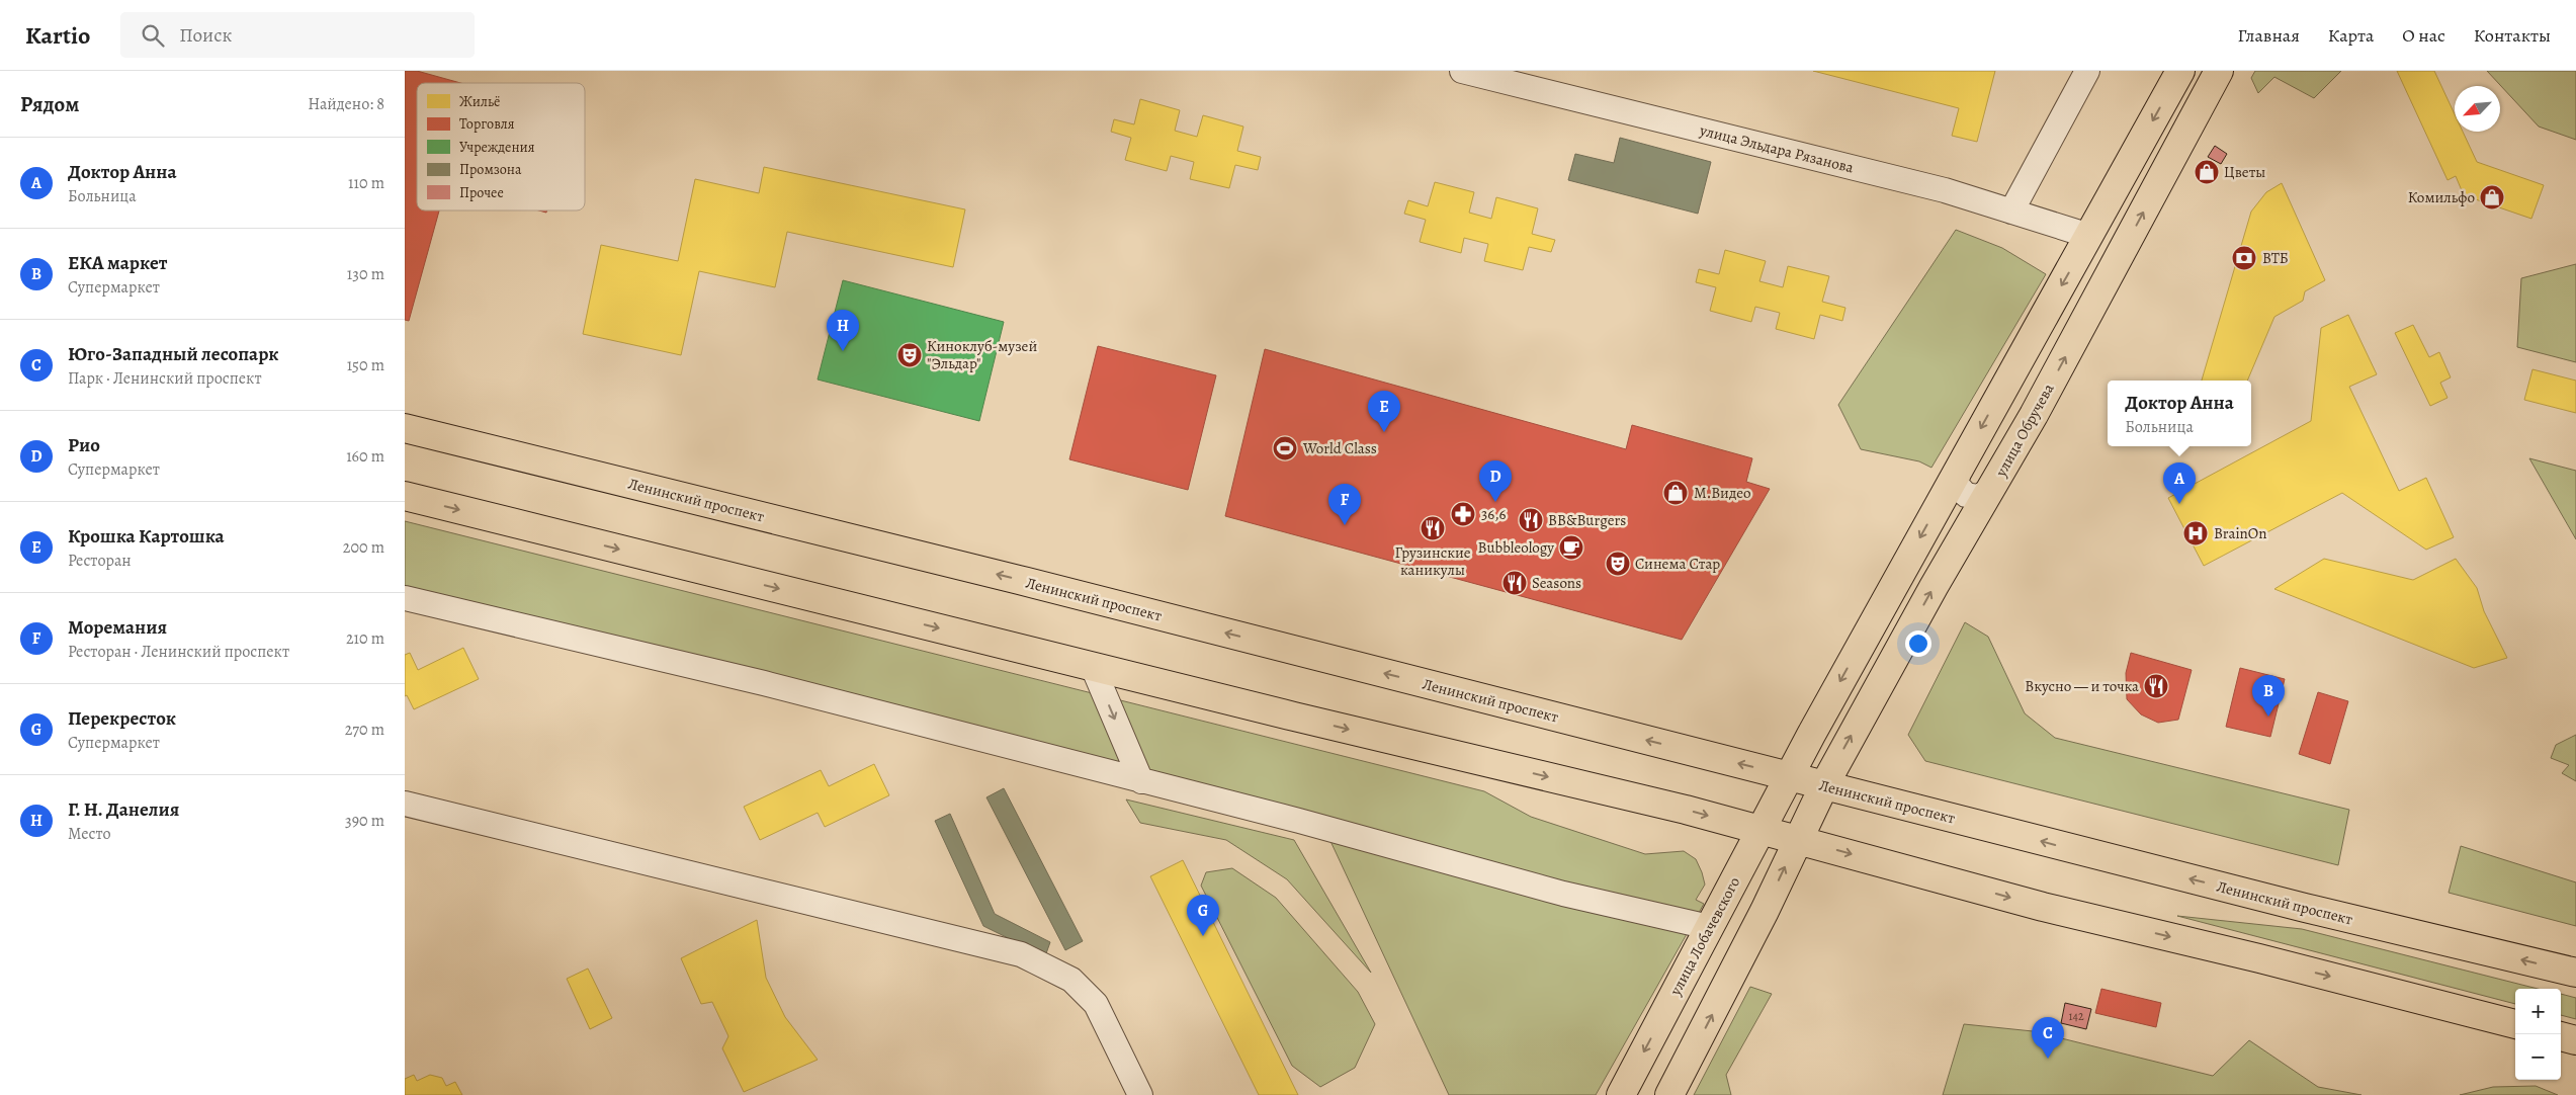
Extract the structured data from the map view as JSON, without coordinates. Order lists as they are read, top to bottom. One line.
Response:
{"streets":{"main road":["улица Обручева","Ленинский проспект","улица Лобачевского"],"street":["улица Эльдара Рязанова"]},"crossings":[["улица Обручева","Ленинский проспект"],["Ленинский проспект","улица Лобачевского"]],"places":{"shop":["Цветы","Комильфо","М.Видео"],"bank":["ВТБ"],"theatre":["Киноклуб-музей \"Эльдар\"","Синема Стар"],"sports":["World Class"],"pharmacy":["36,6"],"restaurant":["BB&Burgers","Грузинские каникулы","Seasons","Вкусно — и точка"],"hospital":["BrainOn"],"cafe":["Bubbleology"]},"house_numbers":["142"],"legend":["Жильё","Торговля","Учреждения","Промзона","Прочее"],"north":"bottom left","page":{"header":"Kartio","search":"Поиск","nav":["Главная","Карта","О нас","Контакты"],"heading":["Рядом","Найдено: 8"],"list":[{"mark":"A","name":"Доктор Анна","note":"Больница","value":"110 m"},{"mark":"B","name":"ЕКА маркет","note":"Супермаркет","value":"130 m"},{"mark":"C","name":"Юго-Западный лесопарк","note":"Парк · Ленинский проспект","value":"150 m"},{"mark":"D","name":"Рио","note":"Супермаркет","value":"160 m"},{"mark":"E","name":"Крошка Картошка","note":"Ресторан","value":"200 m"},{"mark":"F","name":"Моремания","note":"Ресторан · Ленинский проспект","value":"210 m"},{"mark":"G","name":"Перекресток","note":"Супермаркет","value":"270 m"},{"mark":"H","name":"Г. Н. Данелия","note":"Место","value":"390 m"}],"pins":["H","E","D","A","F","B","G","C"],"popup":["Доктор Анна","Больница"],"map_buttons":["+","−"]}}
